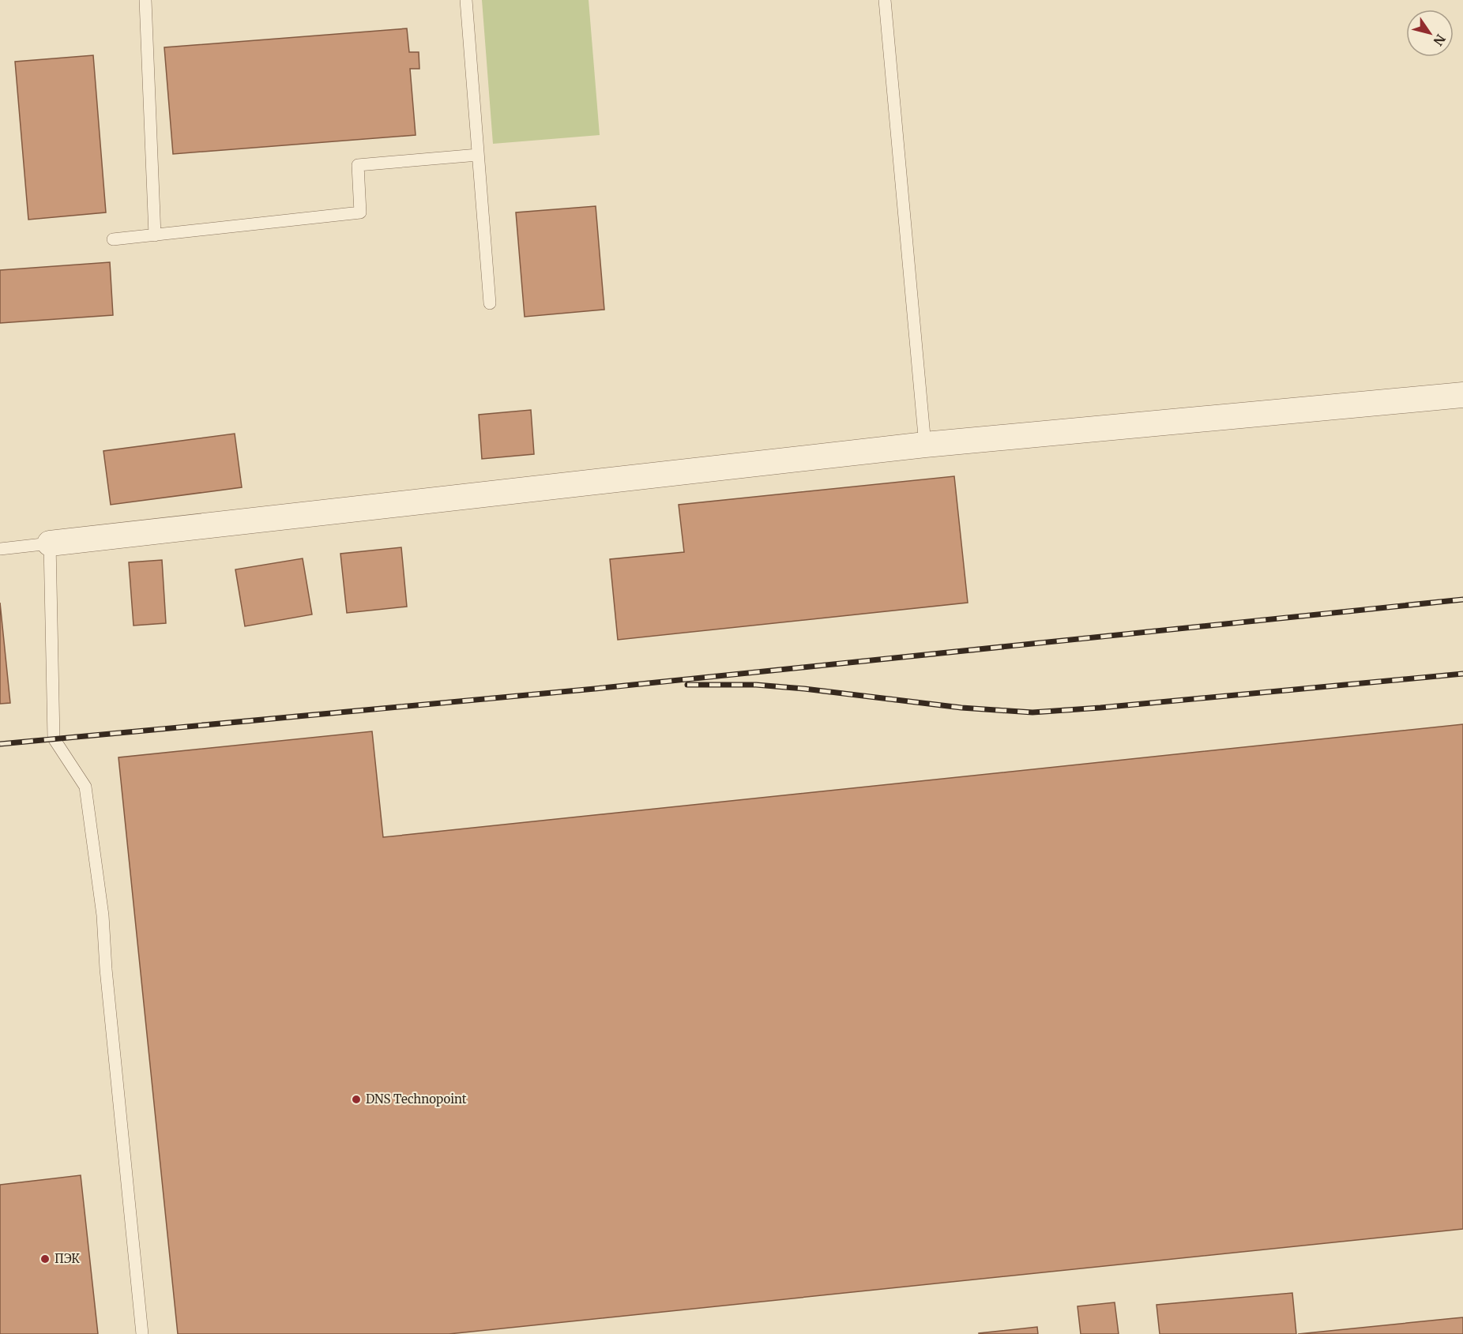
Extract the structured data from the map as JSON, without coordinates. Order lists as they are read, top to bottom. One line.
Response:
{"places":["DNS Technopoint","ПЭК"],"north":"bottom right"}
